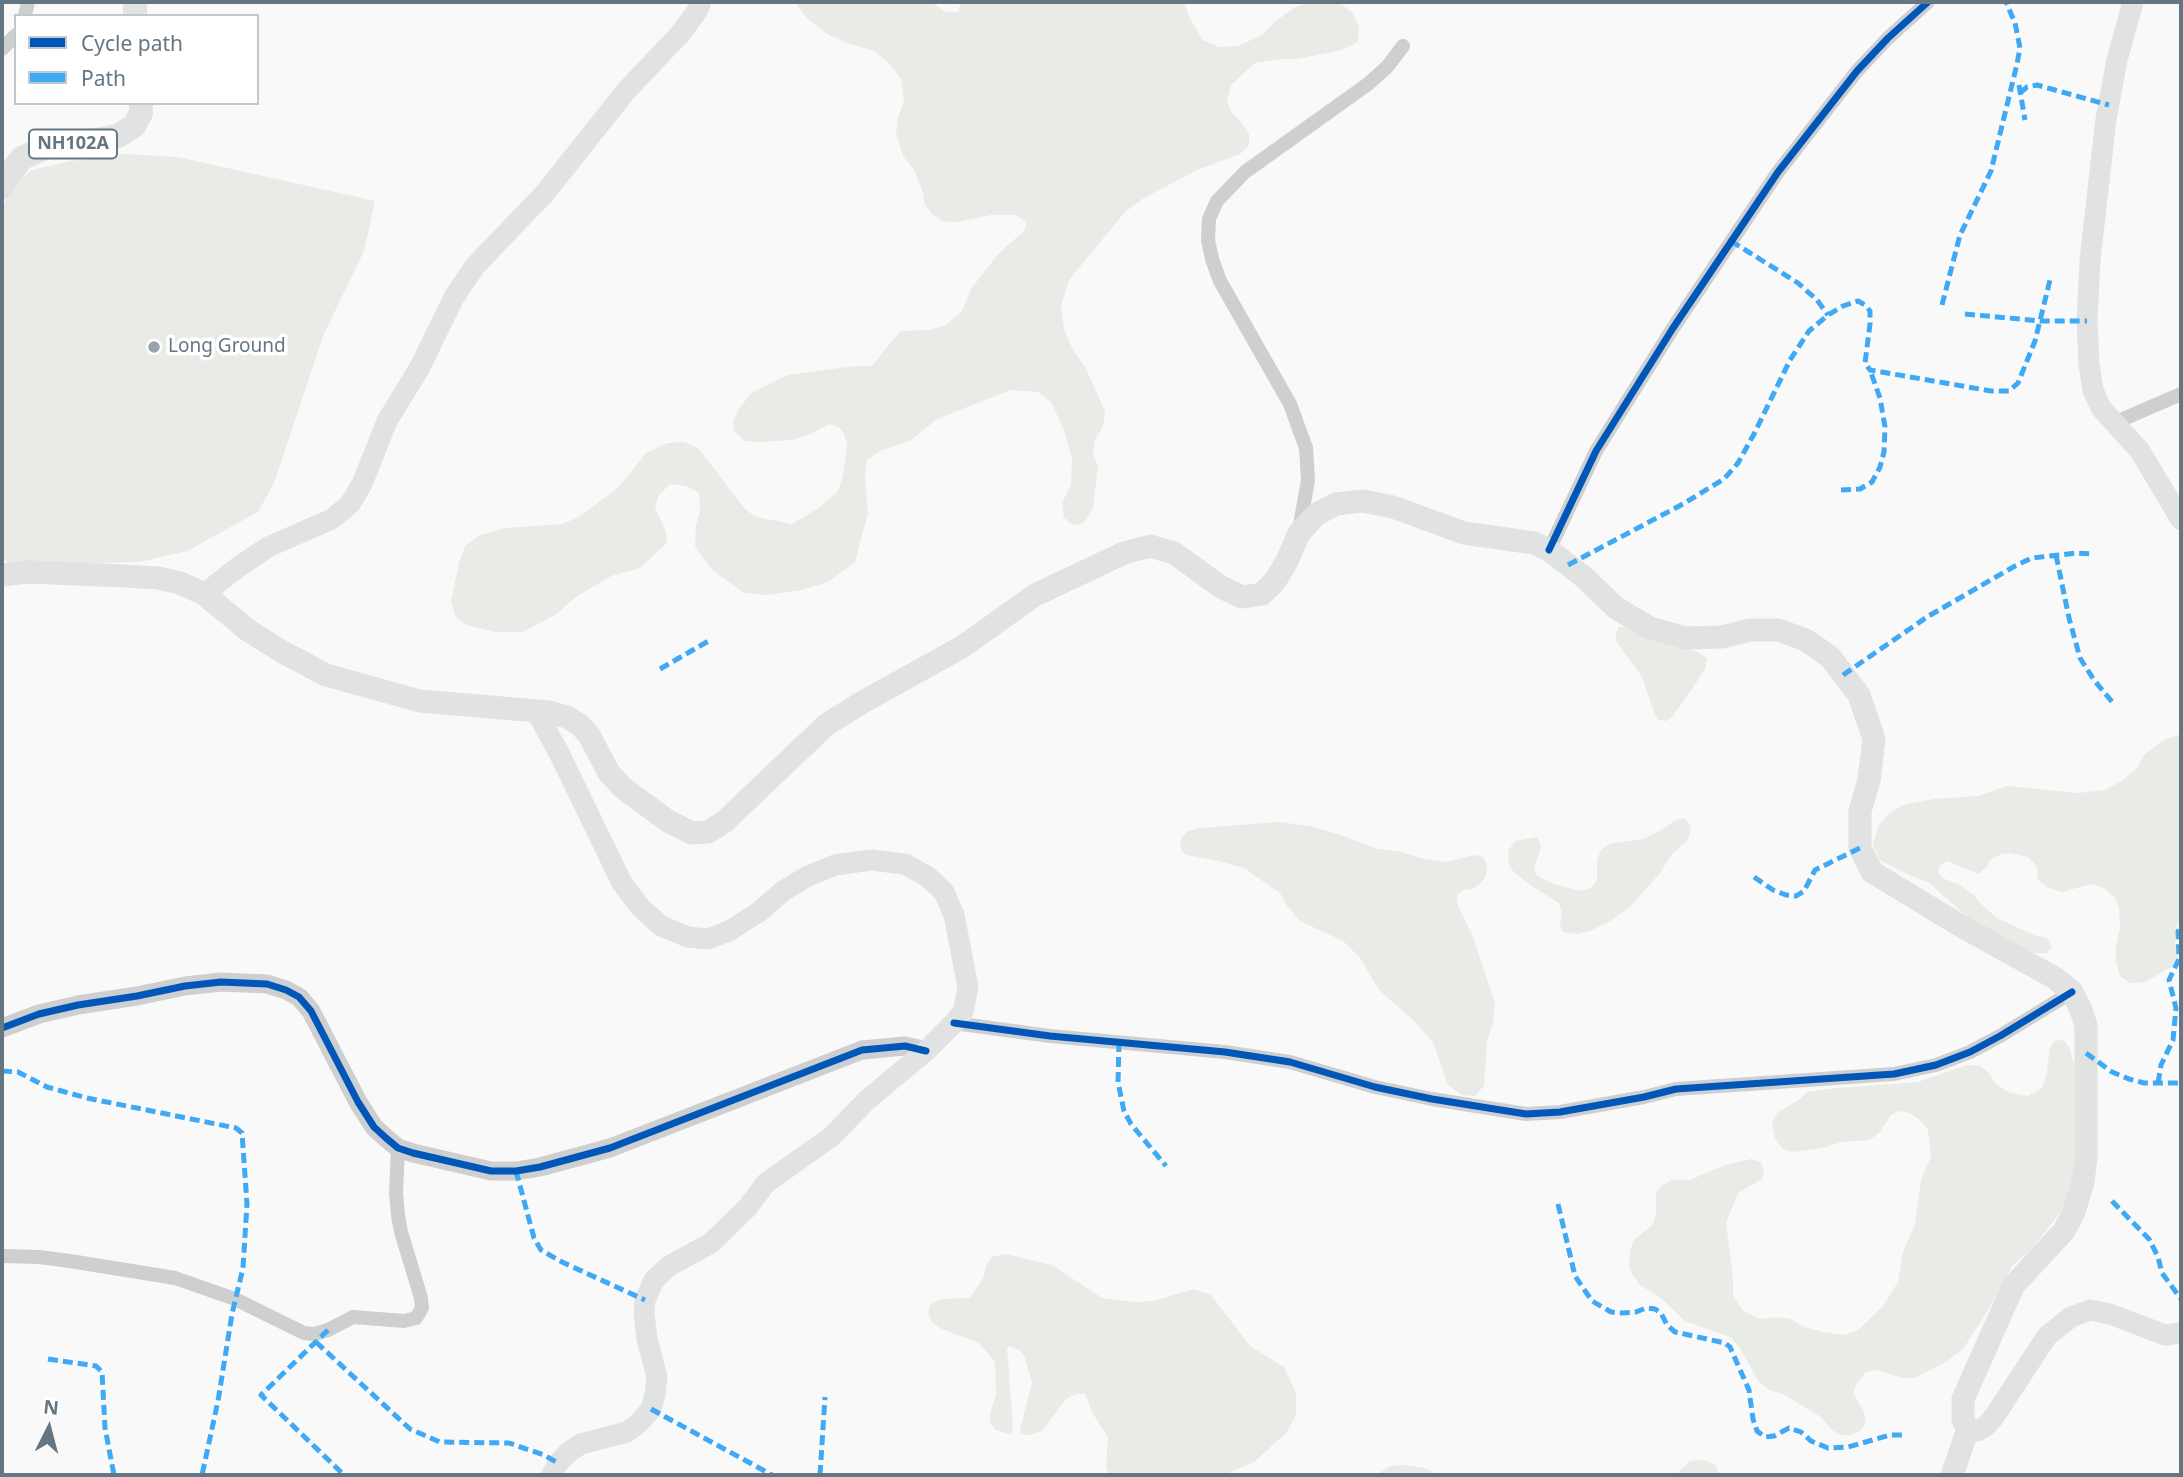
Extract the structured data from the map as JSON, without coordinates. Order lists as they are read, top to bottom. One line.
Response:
{"streets":{"highway":["NH102A"]},"places":["Long Ground"],"legend":["Cycle path","Path"],"north":"top"}
